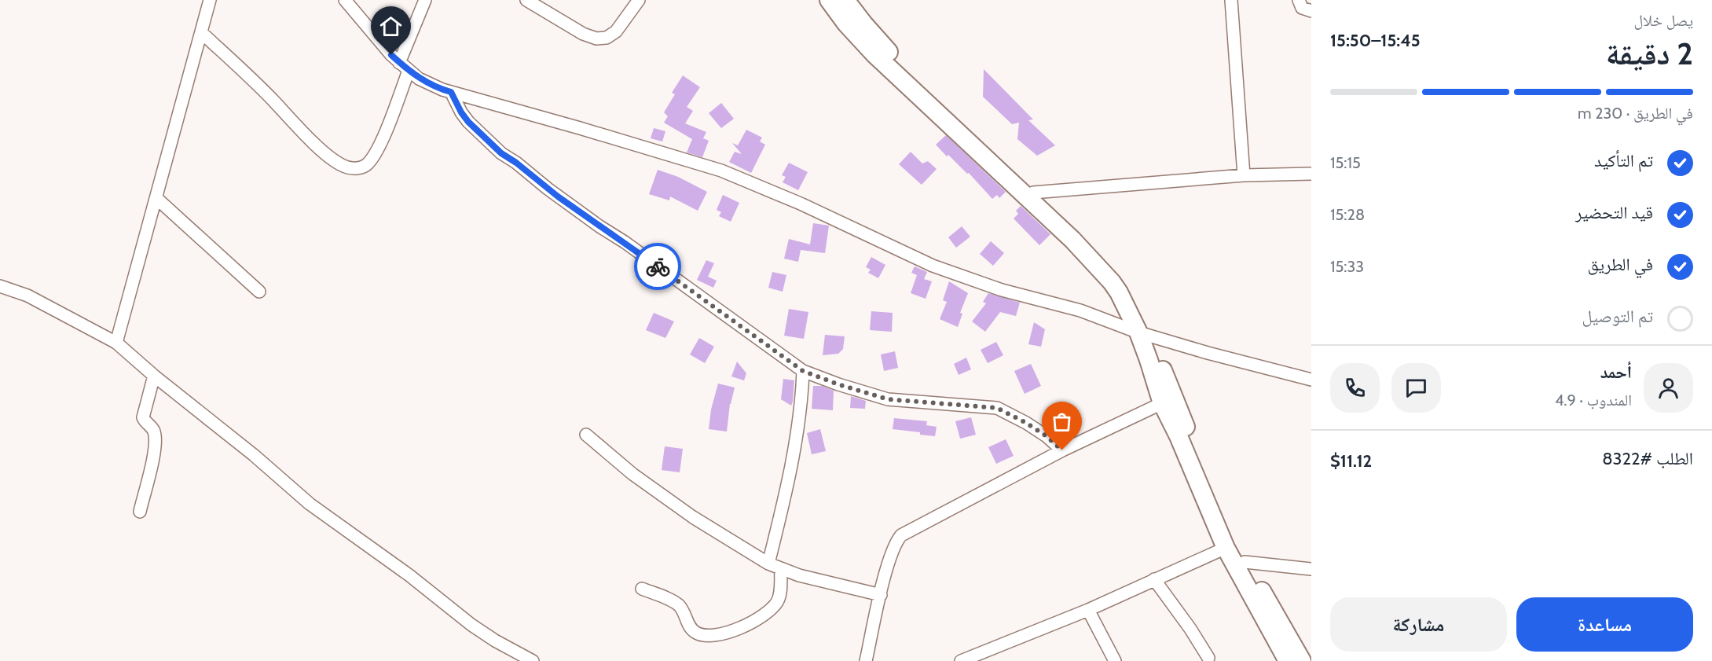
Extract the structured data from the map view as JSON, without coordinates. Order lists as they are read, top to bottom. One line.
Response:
{"page":{"heading":["2 دقيقة","يصل خلال","15:45–15:50"],"panel":["أحمد","المندوب · 4.9","الطلب #8322","$11.12"],"bar":"في الطريق · 230 m","list":[["تم التأكيد","15:15"],["قيد التحضير","15:28"],["في الطريق","15:33"],"تم التوصيل"],"buttons":["مساعدة","مشاركة"]}}
